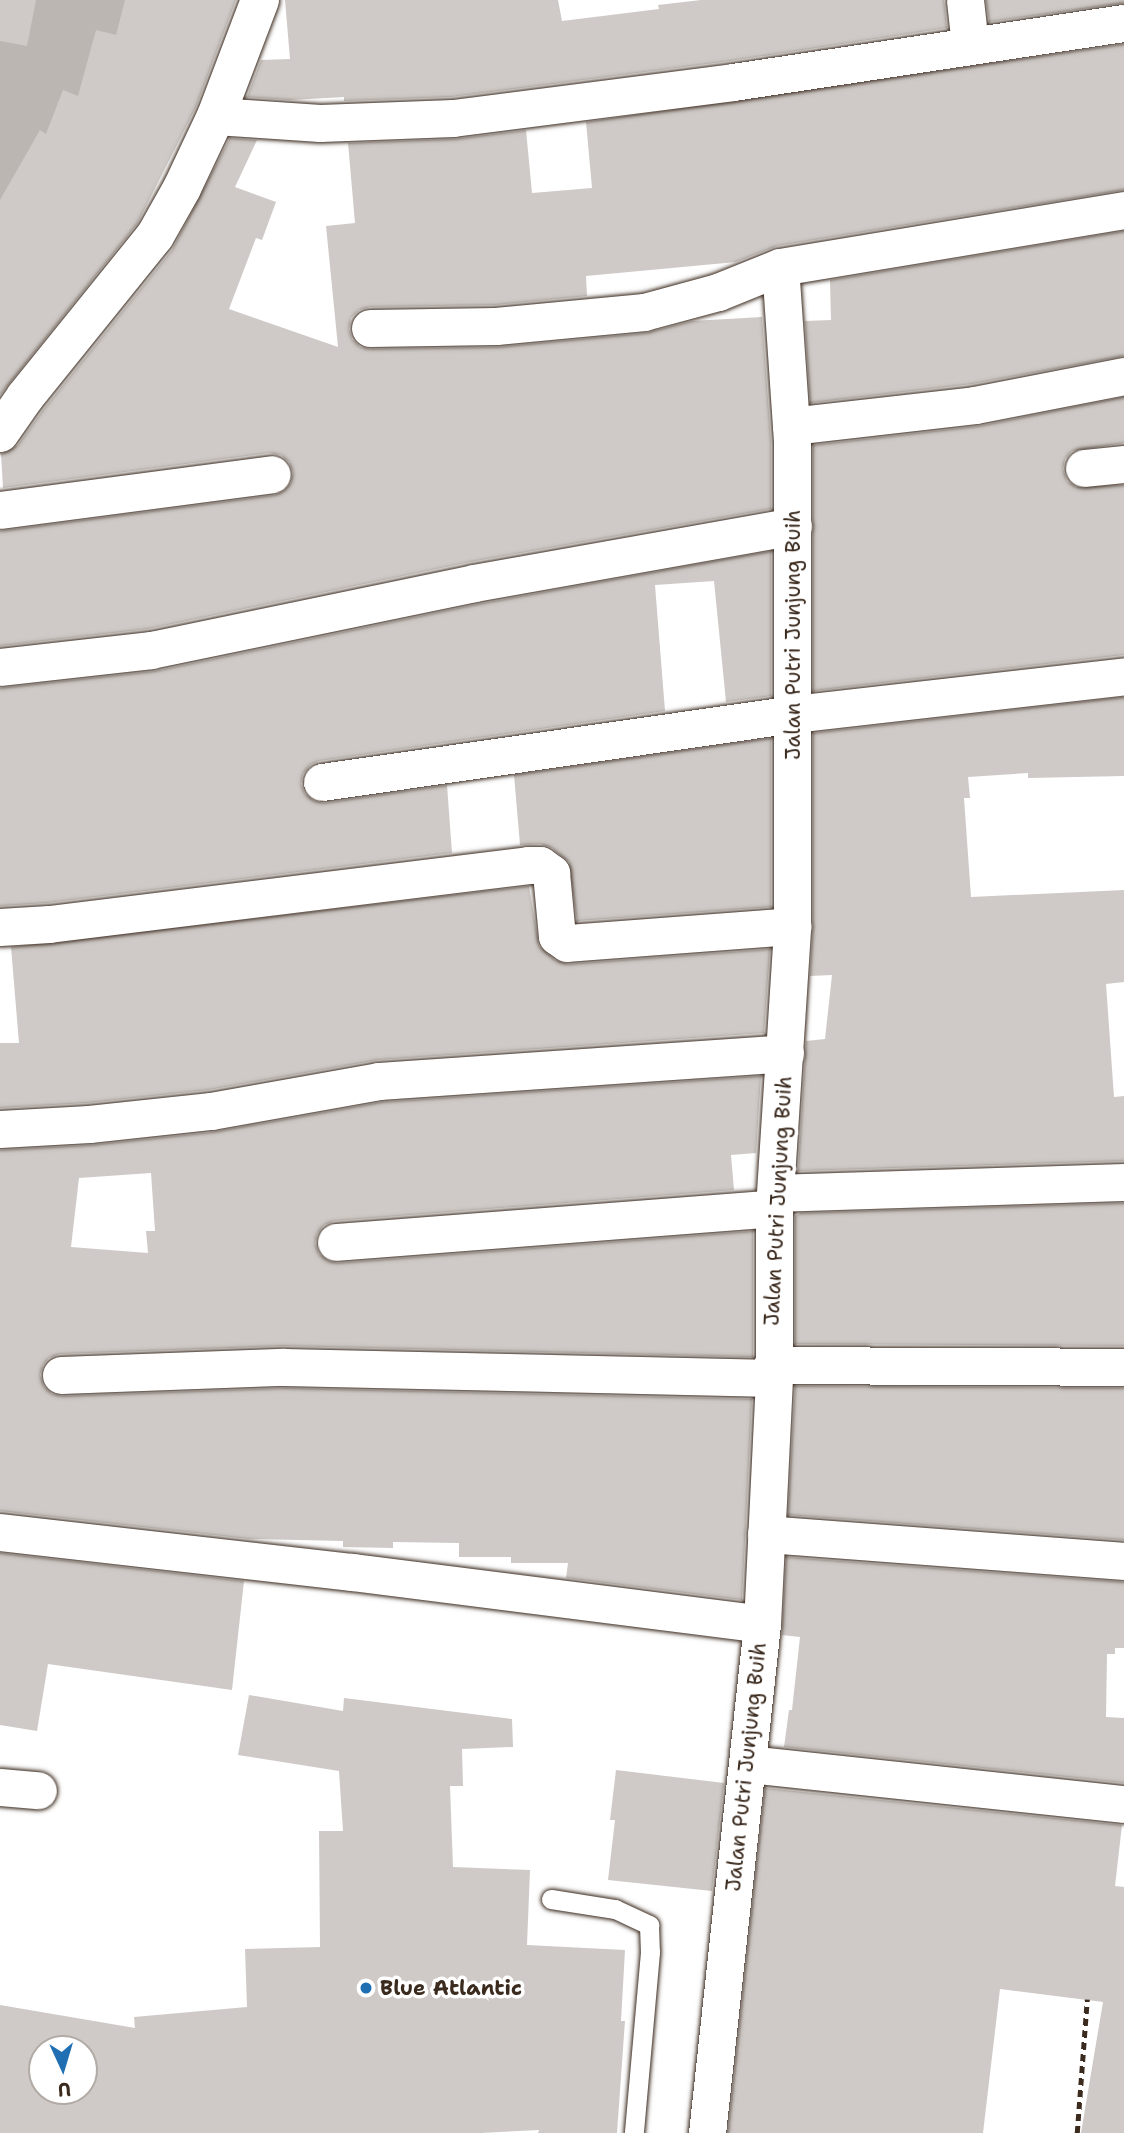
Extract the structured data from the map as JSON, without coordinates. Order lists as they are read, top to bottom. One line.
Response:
{"streets":{"street":["Jalan Putri Junjung Buih"]},"places":["Blue Atlantic"],"north":"bottom"}
